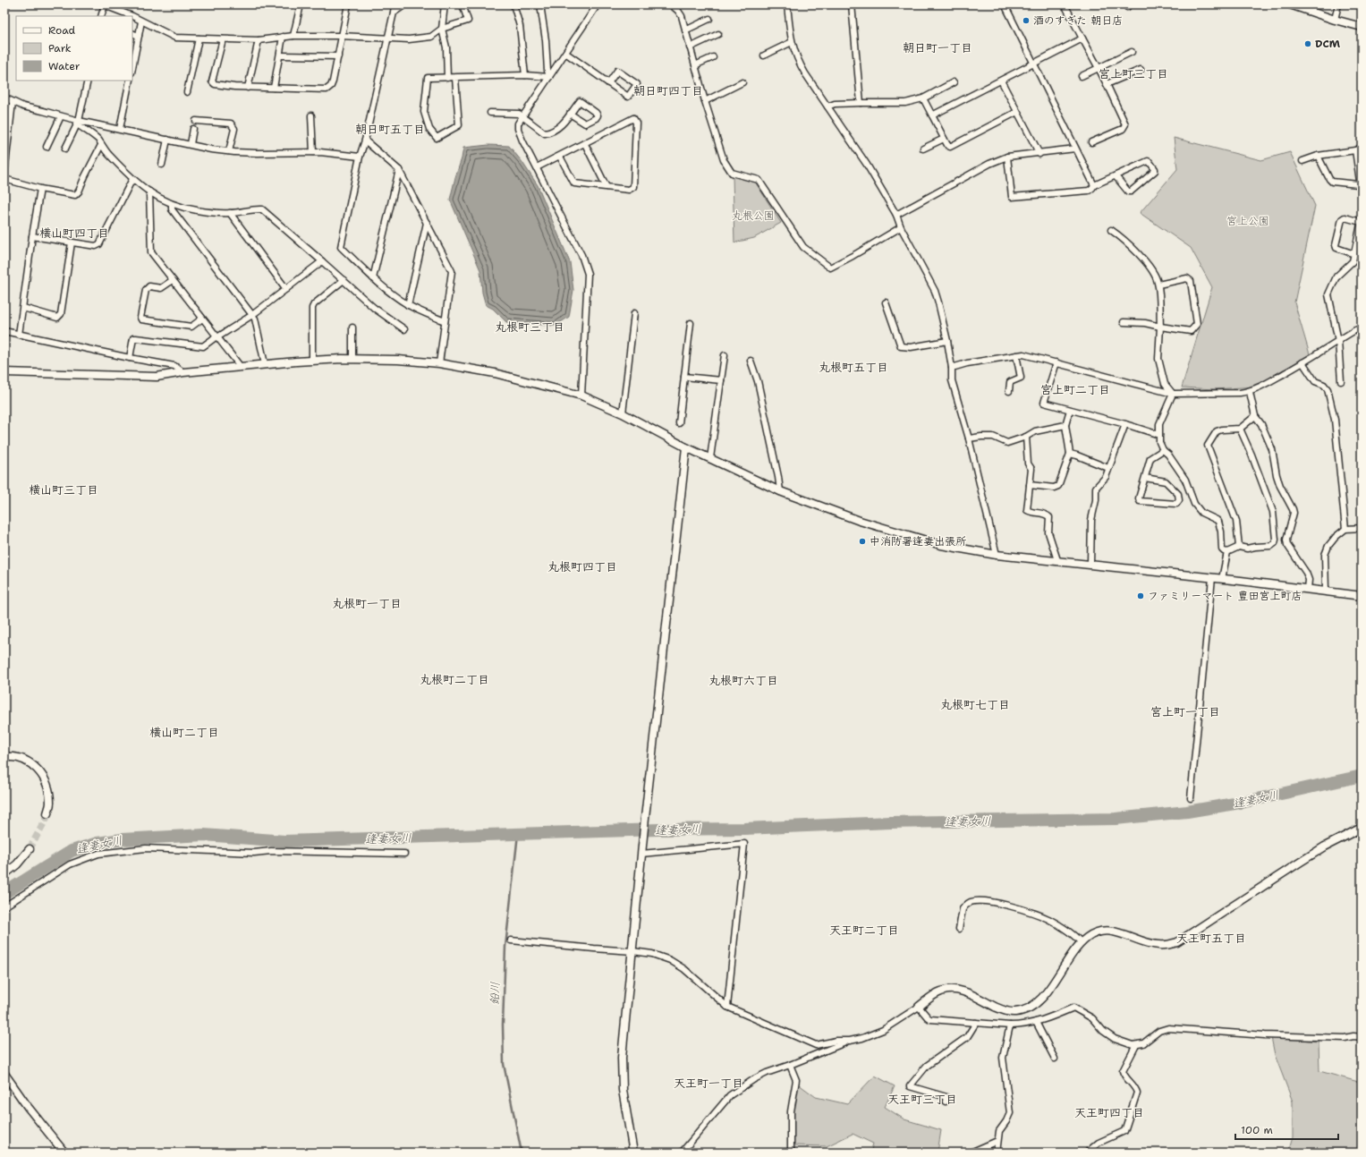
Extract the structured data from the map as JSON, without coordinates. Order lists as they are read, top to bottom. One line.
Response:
{"districts":["朝日町一丁目","宮上町三丁目","朝日町四丁目","朝日町五丁目","横山町四丁目","丸根町三丁目","丸根町五丁目","宮上町二丁目","横山町三丁目","丸根町四丁目","丸根町一丁目","丸根町二丁目","丸根町六丁目","丸根町七丁目","宮上町一丁目","横山町二丁目","天王町二丁目","天王町五丁目","天王町一丁目","天王町三丁目","天王町四丁目"],"water":["逢妻女川","鉛川"],"parks":["丸根公園","宮上公園"],"places":["酒のすぎた 朝日店","DCM","中消防署逢妻出張所","ファミリーマート 豊田宮上町店"],"legend":["Road","Park","Water"],"scale_bar":"100 m"}
